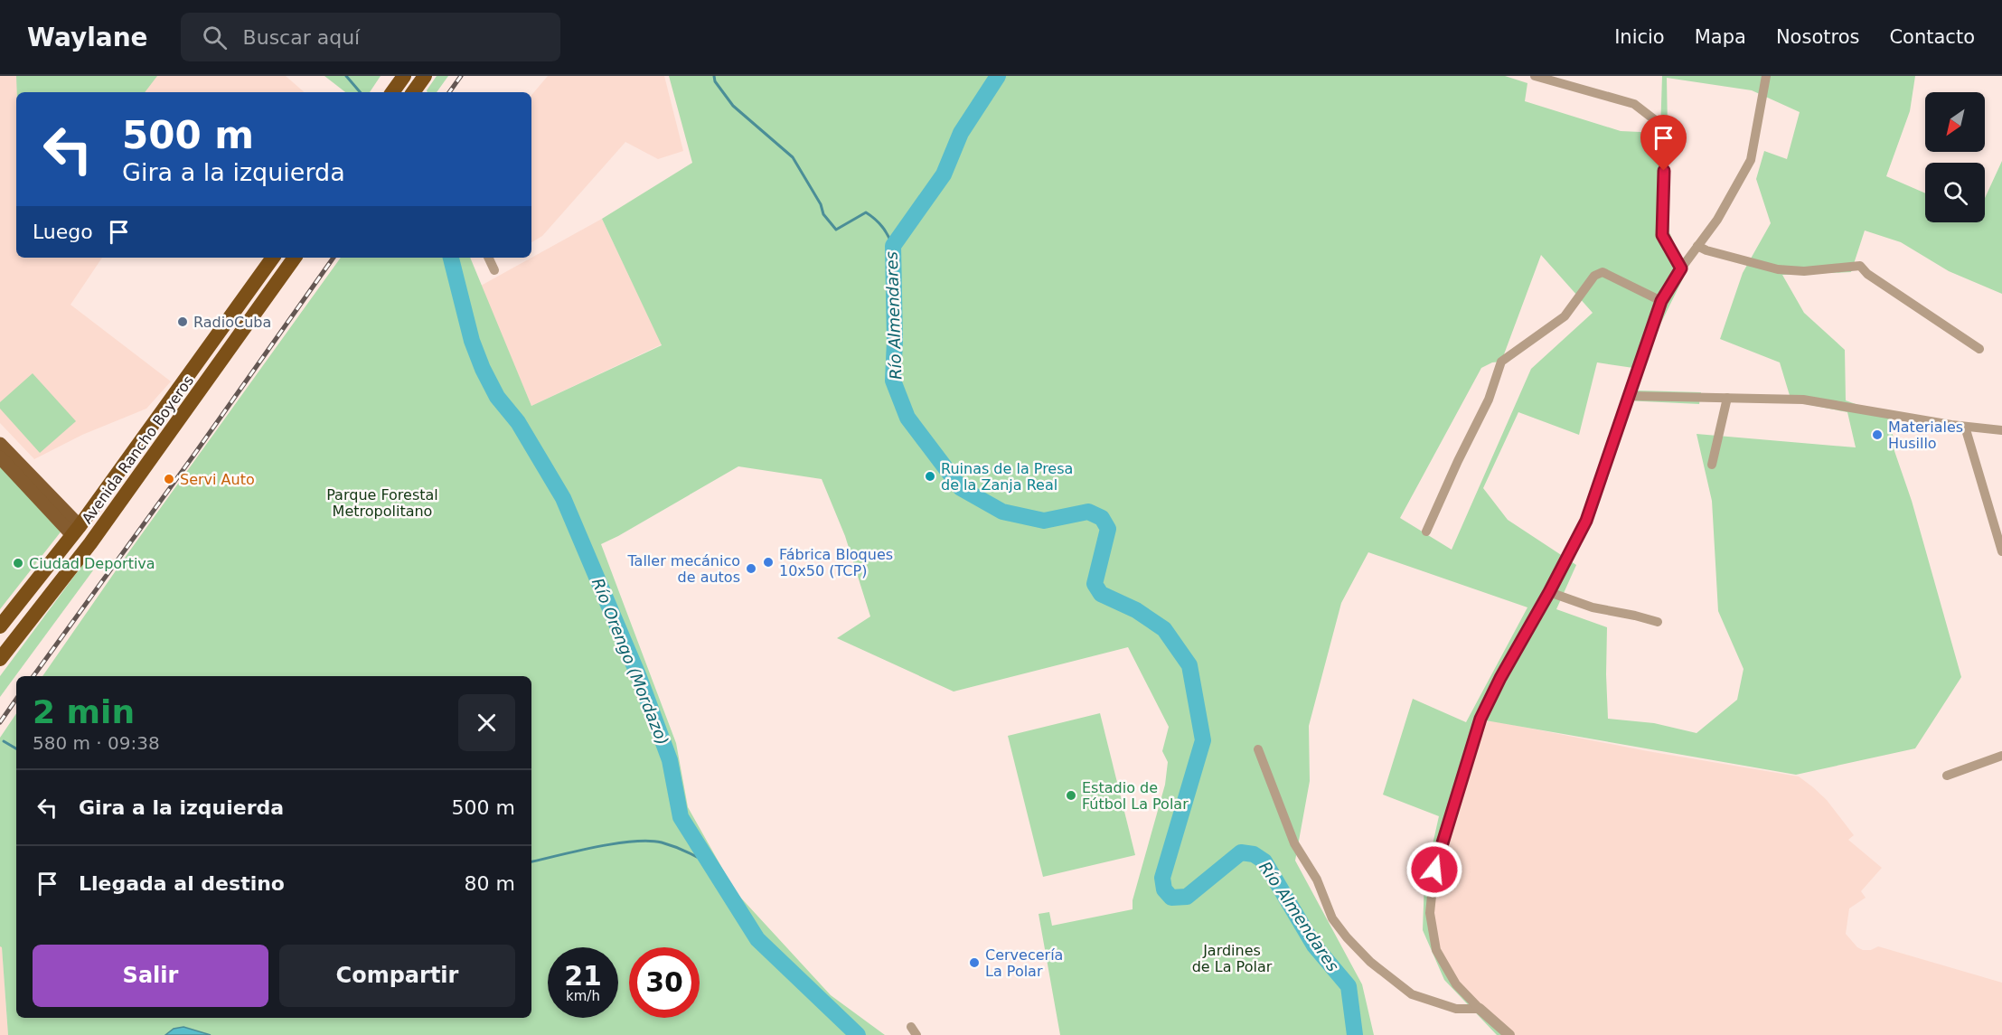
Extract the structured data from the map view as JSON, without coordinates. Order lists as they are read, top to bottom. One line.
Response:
{"streets":{"highway":["Avenida Rancho Boyeros"]},"water":["Río Almendares","Río Orengo (Mordazo)"],"parks":["Parque Forestal Metropolitano","Jardines de La Polar"],"places":["RadioCuba","Materiales Husillo","Ruinas de la Presa de la Zanja Real","Servi Auto","Fábrica Bloques 10x50 (TCP)","Ciudad Deportiva","Taller mecánico de autos","Estadio de Fútbol La Polar","Cervecería La Polar"],"north":"bottom left","page":{"header":"Waylane","search":"Buscar aquí","nav":["Inicio","Mapa","Nosotros","Contacto"],"turn":["500 m","Gira a la izquierda"],"then":"Luego","heading":["2 min","580 m · 09:38"],"list":[{"name":"Gira a la izquierda","value":"500 m"},{"name":"Llegada al destino","value":"80 m"}],"buttons":["Salir","Compartir"],"speed":"21 km/h","limit":"30"}}
